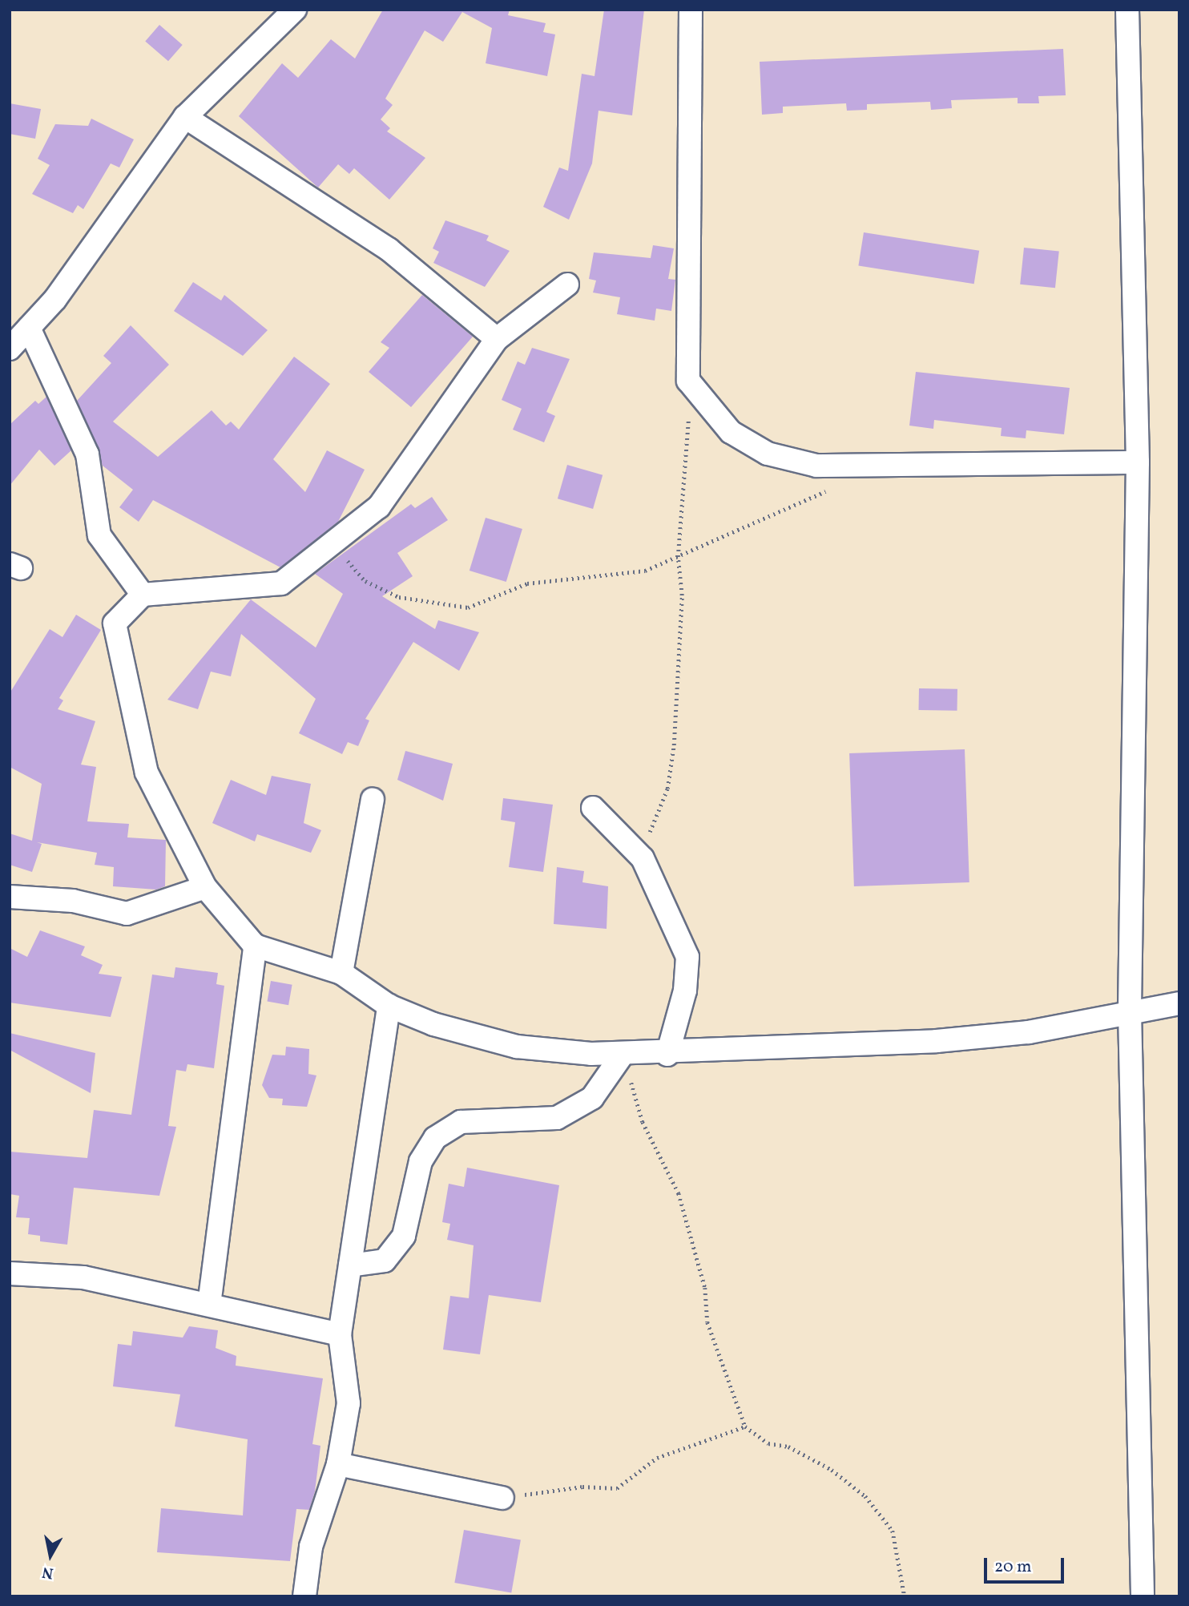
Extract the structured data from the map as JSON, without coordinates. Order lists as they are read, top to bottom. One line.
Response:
{"scale_bar":"20 m","north":"bottom"}
